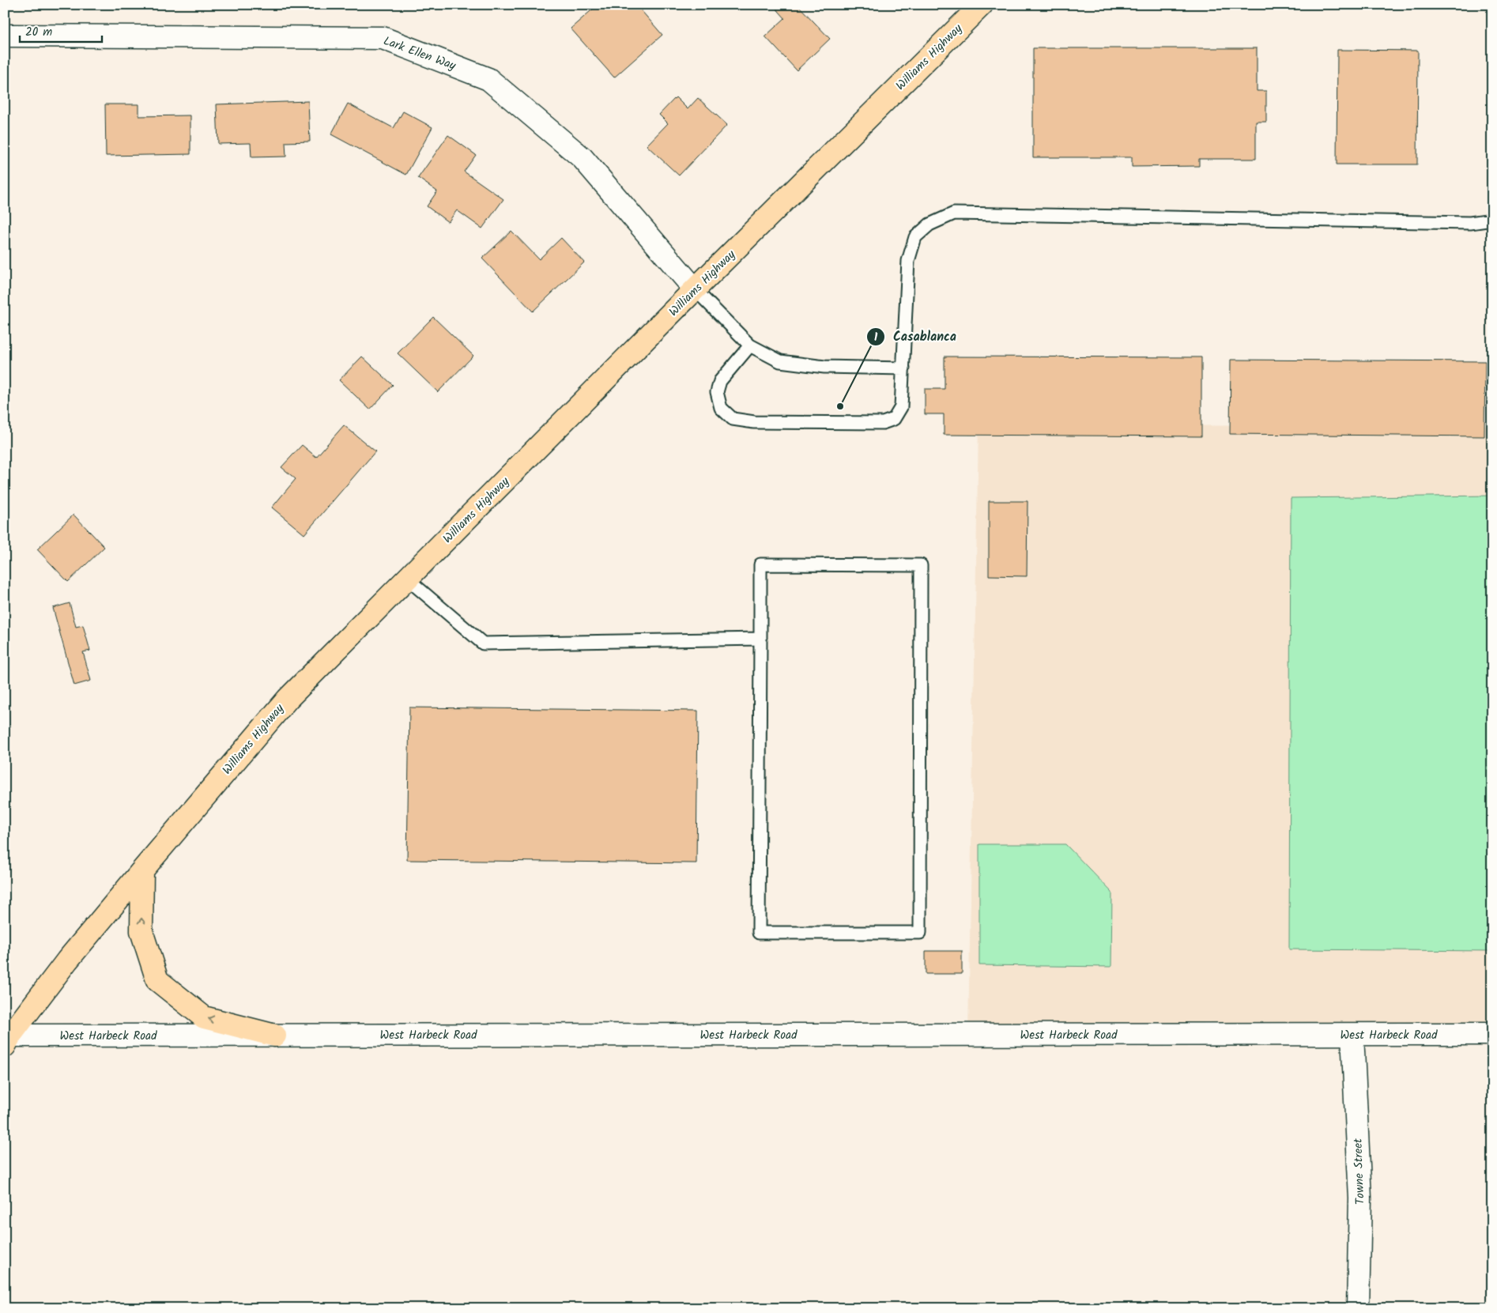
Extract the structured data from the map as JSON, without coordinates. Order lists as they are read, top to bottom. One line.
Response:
{"streets":{"main road":["Williams Highway"],"street":["Lark Ellen Way","West Harbeck Road","Towne Street"]},"crossings":[["Lark Ellen Way","Williams Highway"],["Williams Highway","West Harbeck Road"],["West Harbeck Road","Towne Street"]],"places":["Casablanca"],"scale_bar":"20 m"}
